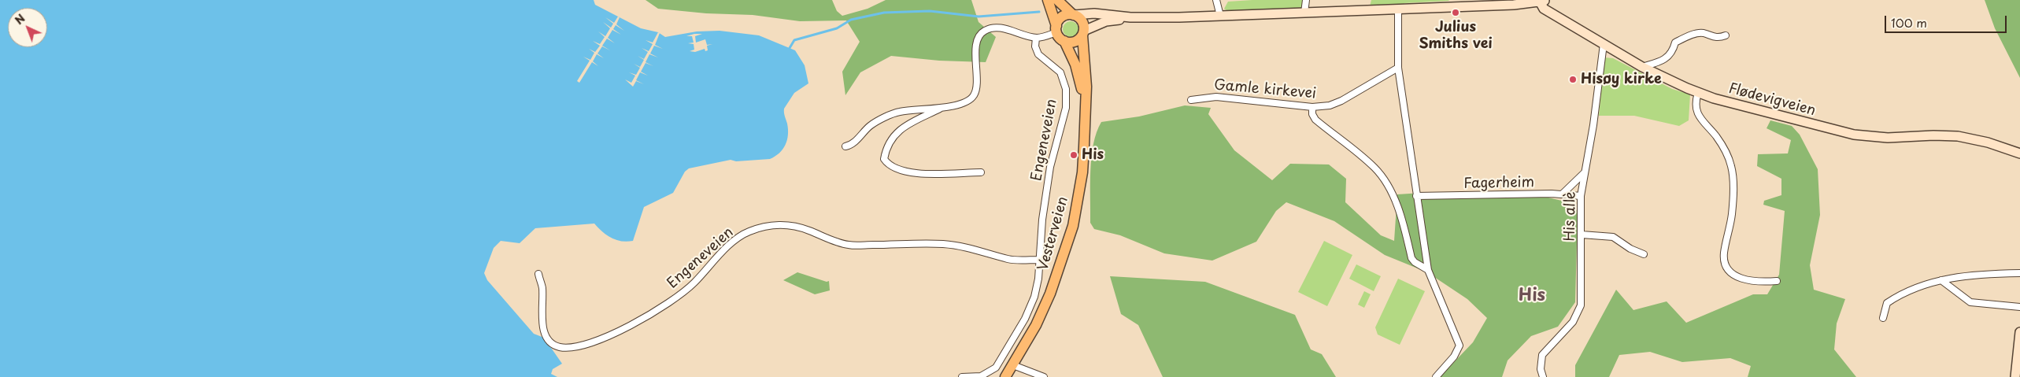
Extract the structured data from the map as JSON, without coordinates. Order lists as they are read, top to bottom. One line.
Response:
{"streets":{"main road":["Flødevigveien","Vesterveien"],"street":["Gamle kirkevei","Engeneveien","Fagerheim","His allè"]},"crossings":[["Flødevigveien","His allè"],["Fagerheim","His allè"]],"districts":["His"],"places":["Julius Smiths vei","Hisøy kirke","His"],"scale_bar":"100 m","north":"top left"}
